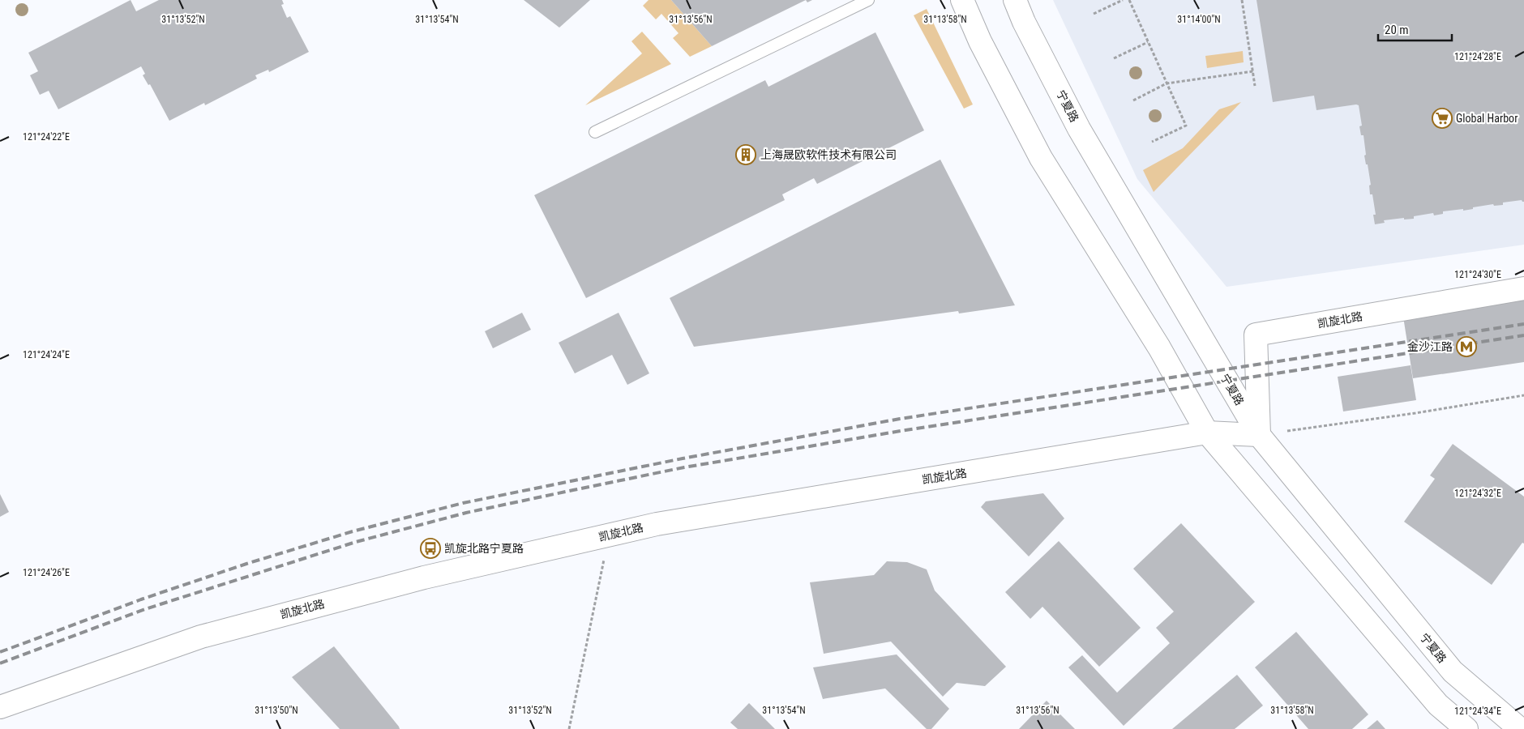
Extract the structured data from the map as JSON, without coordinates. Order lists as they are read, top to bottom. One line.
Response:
{"streets":{"main road":["宁夏路","凯旋北路"]},"crossings":[["宁夏路","凯旋北路"]],"places":{"supermarket":["Global Harbor"],"building":["上海晟欧软件技术有限公司"],"metro station":["金沙江路"],"bus stop":["凯旋北路宁夏路"]},"scale_bar":"20 m","coordinates":["31°13'52\"N","31°13'54\"N","31°13'56\"N","31°13'58\"N","31°14'00\"N","121°24'28\"E","121°24'22\"E","121°24'30\"E","121°24'24\"E","121°24'32\"E","121°24'26\"E","31°13'50\"N","121°24'34\"E"]}
